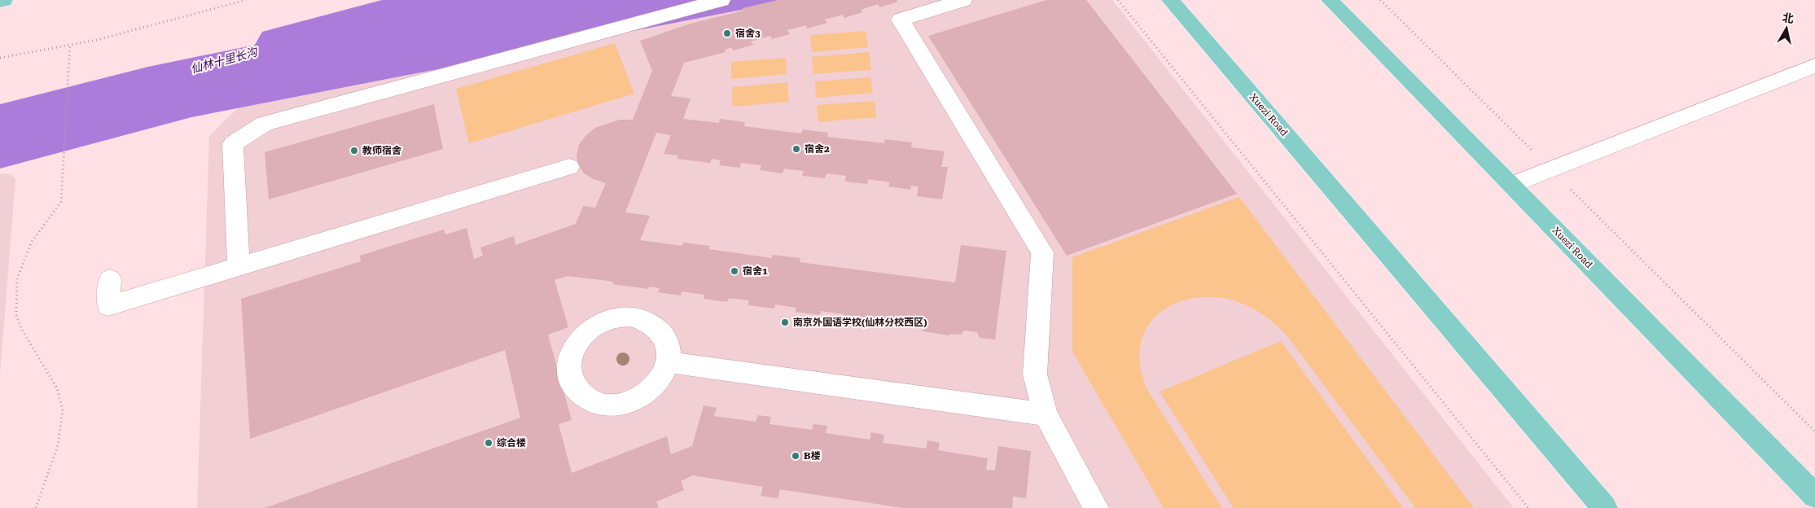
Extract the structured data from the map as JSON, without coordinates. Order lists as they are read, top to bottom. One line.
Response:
{"streets":{"main road":["Xuezi Road"]},"water":["仙林十里长沟"],"places":["宿舍3","宿舍2","教师宿舍","宿舍1","南京外国语学校(仙林分校西区)","综合楼","B楼"],"north":"top"}
